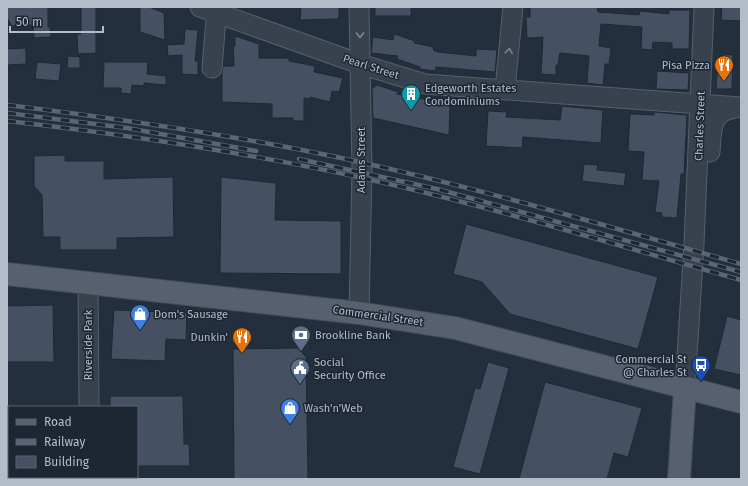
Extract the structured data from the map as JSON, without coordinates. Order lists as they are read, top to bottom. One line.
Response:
{"streets":{"main road":["Charles Street","Commercial Street"],"street":["Pearl Street","Adams Street","Riverside Park"]},"crossings":[["Pearl Street","Charles Street"],["Pearl Street","Adams Street"],["Charles Street","Commercial Street"],["Adams Street","Commercial Street"],["Commercial Street","Riverside Park"]],"places":{"restaurant":["Pisa Pizza","Dunkin'"],"building":["Edgeworth Estates Condominiums"],"shop":["Dom's Sausage","Wash'n'Web"],"bank":["Brookline Bank"],"bus stop":["Commercial St @ Charles St"],"public building":["Social Security Office"]},"legend":["Road","Railway","Building"],"scale_bar":"50 m"}
